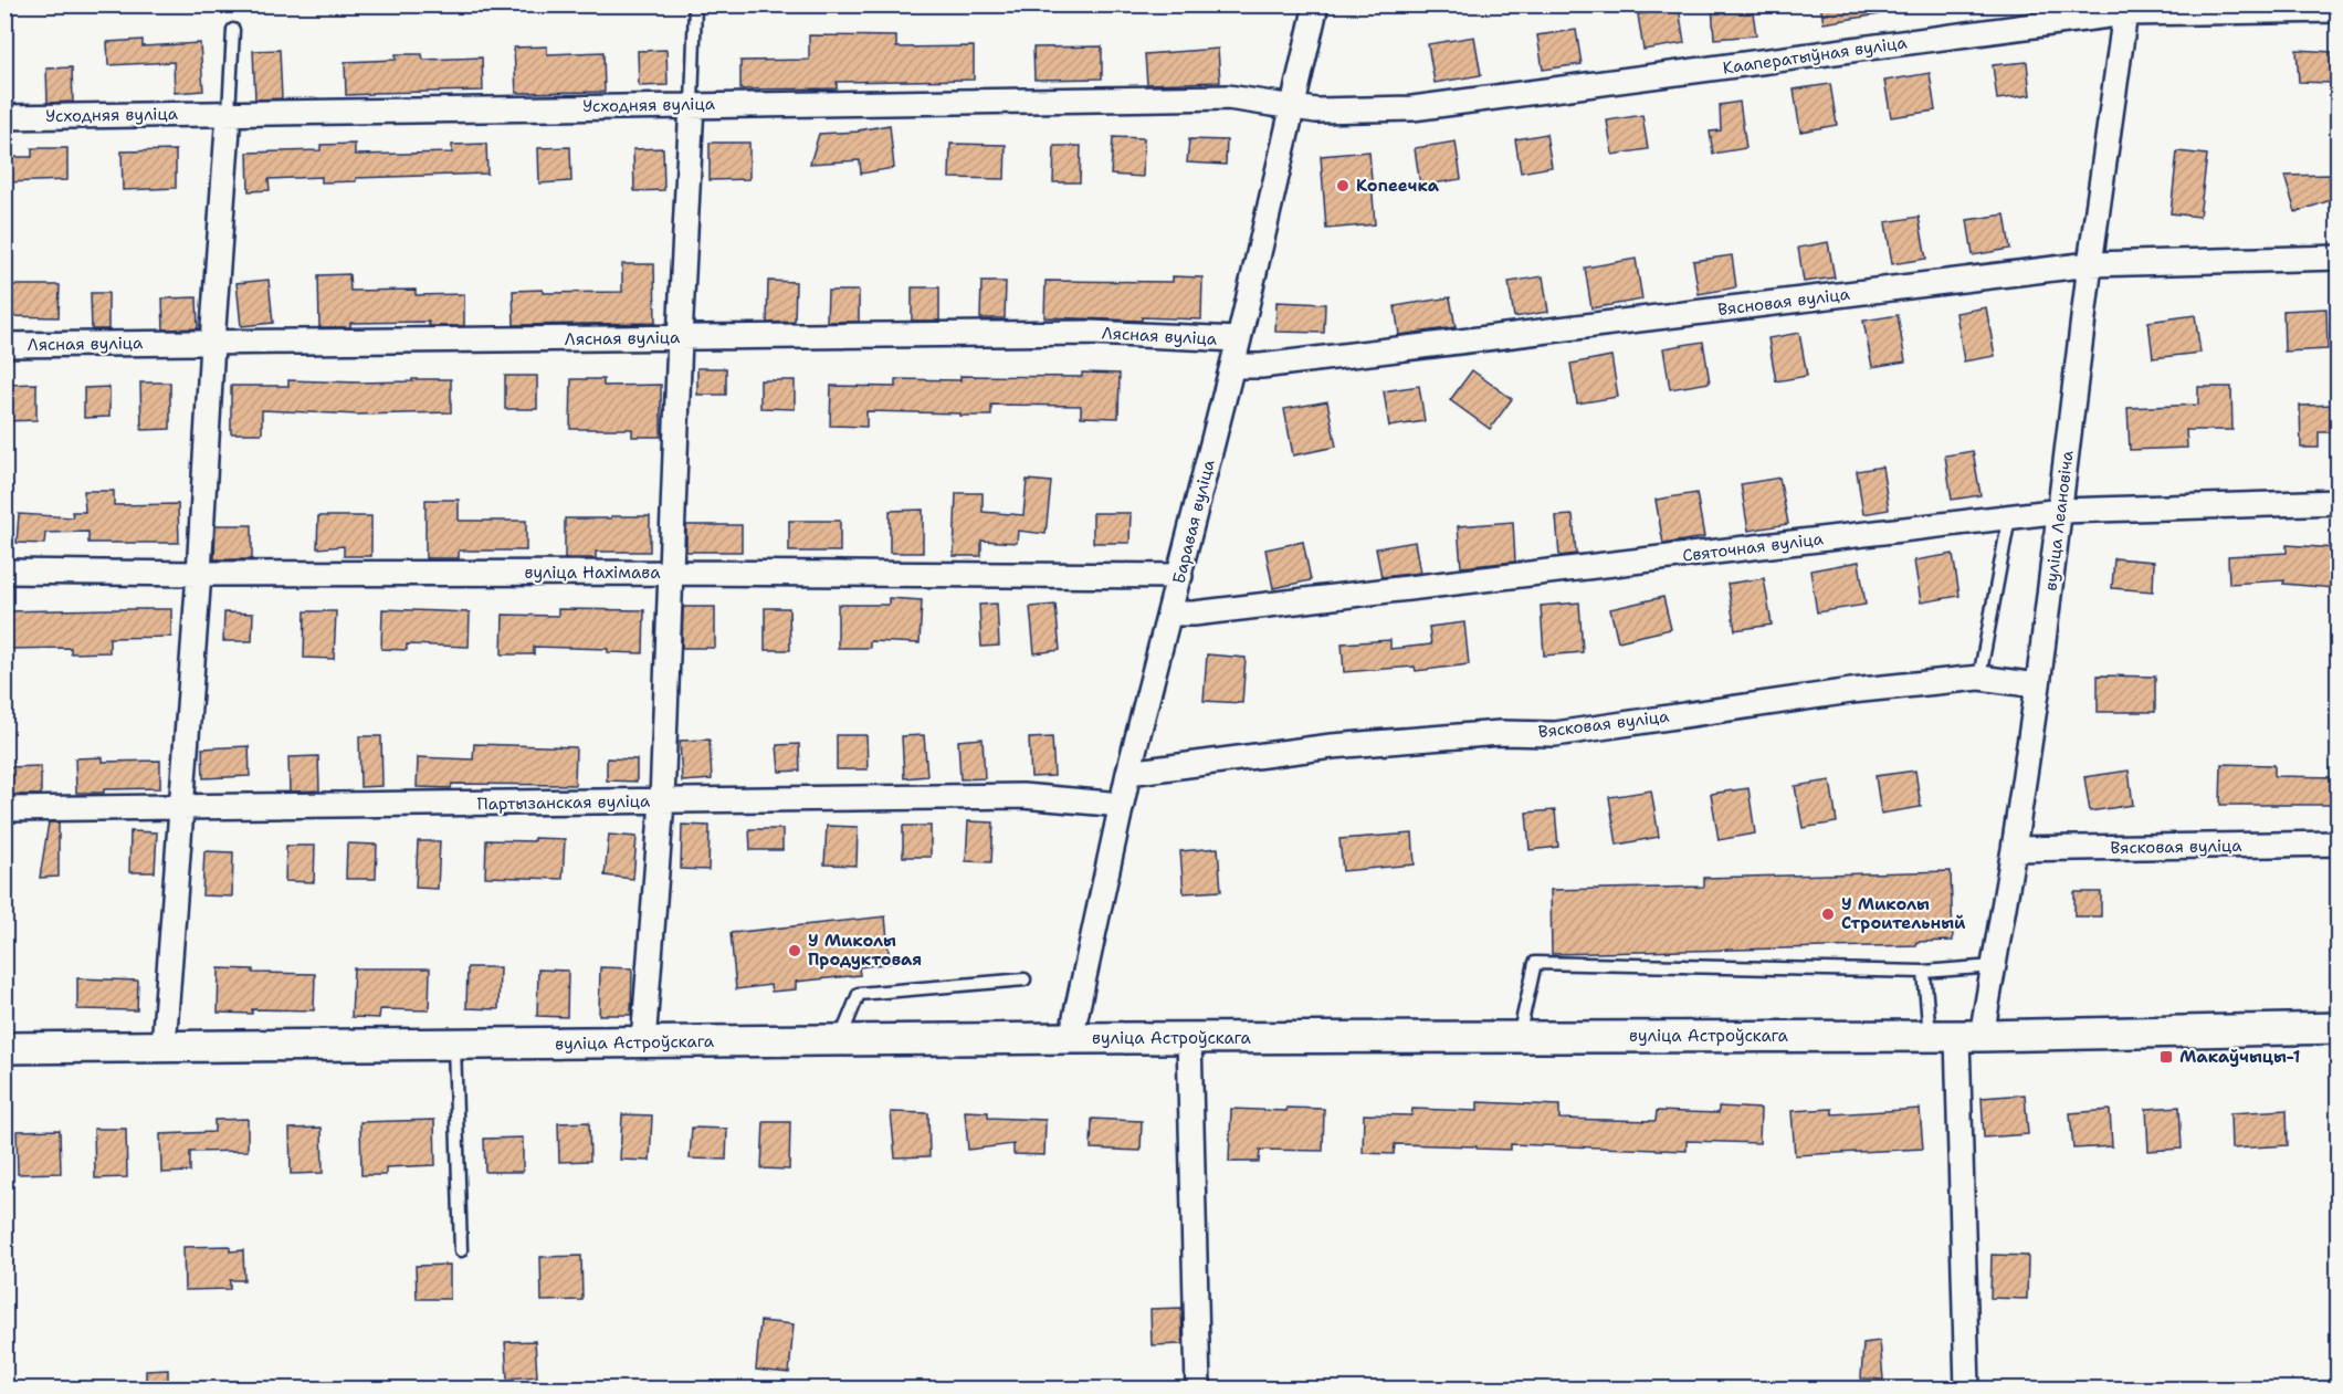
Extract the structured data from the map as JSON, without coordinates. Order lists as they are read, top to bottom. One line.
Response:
{"streets":{"street":["Кааператыўная вуліца","Усходняя вуліца","Вясновая вуліца","Лясная вуліца","вуліца Леановіча","Баравая вуліца","Святочная вуліца","вуліца Нахімава","Вясковая вуліца","Партызанская вуліца","вуліца Астроўскага"]},"crossings":[["Кааператыўная вуліца","Усходняя вуліца"],["Кааператыўная вуліца","вуліца Леановіча"],["Кааператыўная вуліца","Баравая вуліца"],["Усходняя вуліца","Баравая вуліца"],["Вясновая вуліца","вуліца Леановіча"],["Вясновая вуліца","Баравая вуліца"],["Лясная вуліца","Баравая вуліца"],["вуліца Леановіча","Святочная вуліца"],["вуліца Леановіча","Вясковая вуліца"],["вуліца Леановіча","вуліца Астроўскага"],["Баравая вуліца","Святочная вуліца"],["Баравая вуліца","вуліца Нахімава"],["Баравая вуліца","Вясковая вуліца"],["Баравая вуліца","Партызанская вуліца"],["Баравая вуліца","вуліца Астроўскага"]],"places":{"other":["Копеечка","У Миколы Строительный","У Миколы Продуктовая"],"transit":["Макаўчыцы-1"]}}
